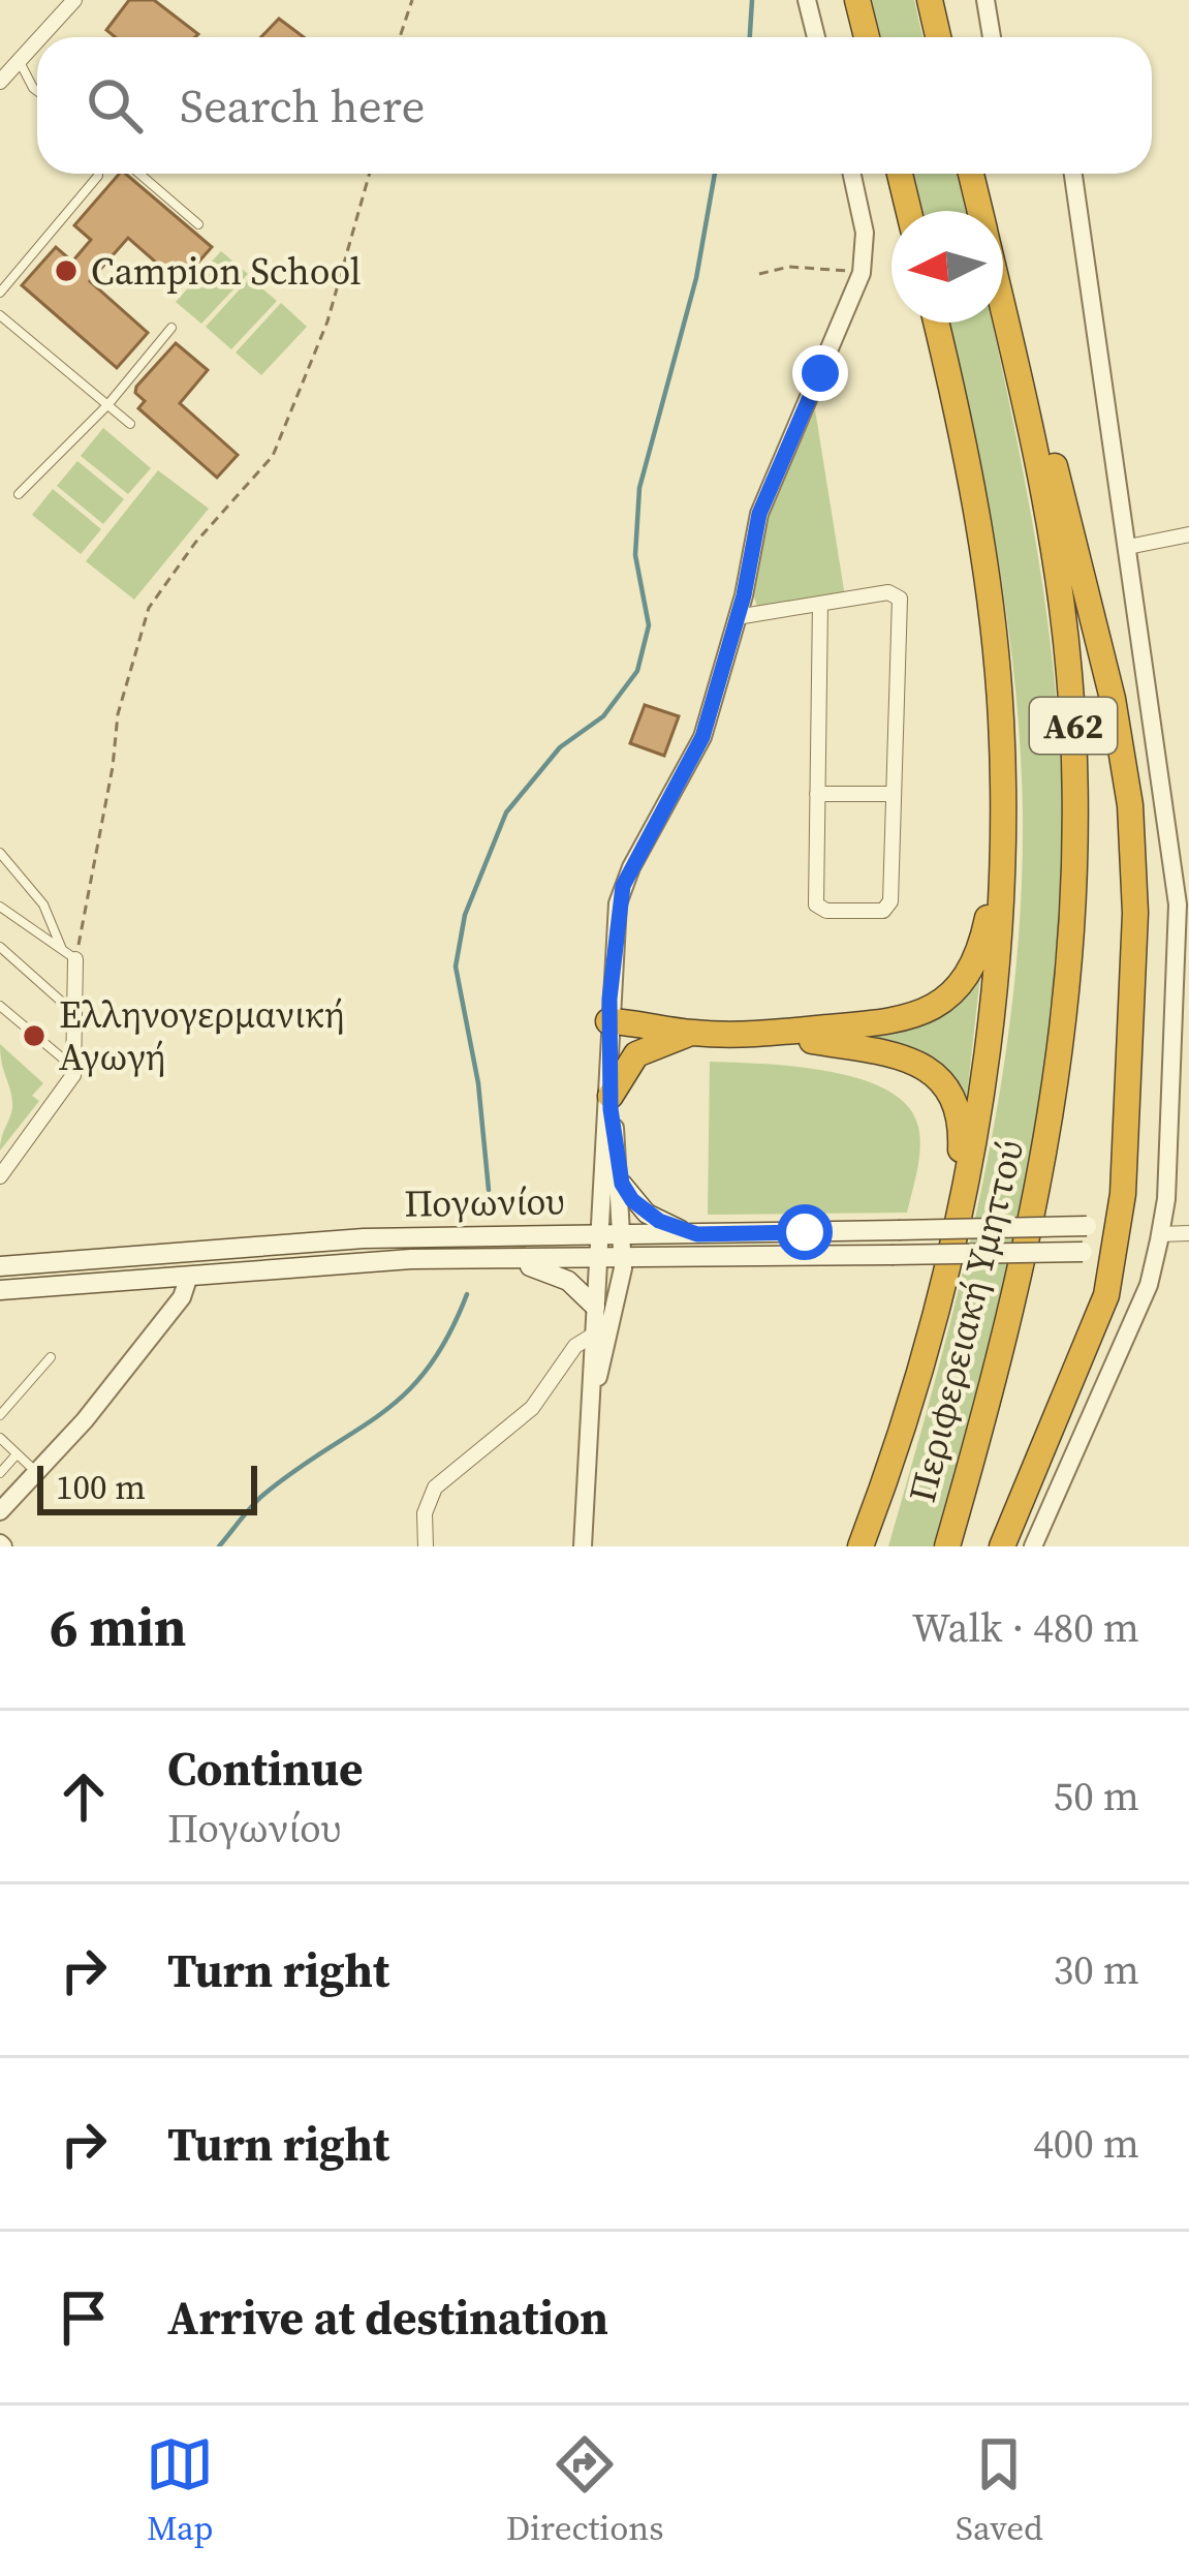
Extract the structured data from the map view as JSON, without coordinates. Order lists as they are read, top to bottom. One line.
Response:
{"streets":{"highway":["Α62","Περιφερειακή Υμηττού"],"main road":["Πογωνίου"]},"places":["Campion School","Ελληνογερμανική Αγωγή"],"scale_bar":"100 m","north":"left","page":{"search":"Search here","scale":"100 m","heading":["6 min","Walk · 480 m"],"list":[["Continue","Πογωνίου","50 m"],["Turn right","30 m"],["Turn right","400 m"],"Arrive at destination"],"nav":["Map","Directions","Saved"]}}
